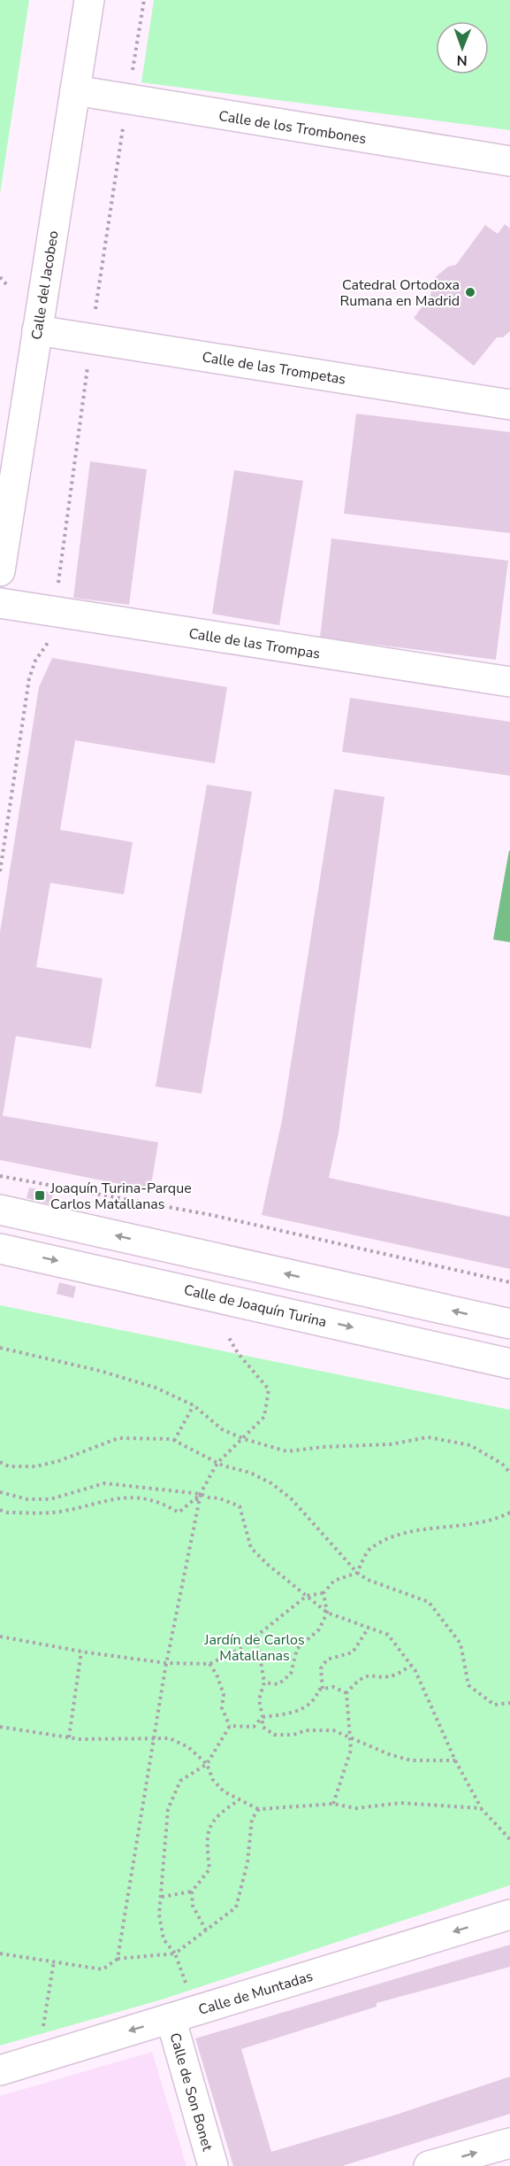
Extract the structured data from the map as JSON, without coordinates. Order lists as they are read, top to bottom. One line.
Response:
{"streets":{"street":["Calle de los Trombones","Calle del Jacobeo","Calle de las Trompetas","Calle de las Trompas","Calle de Joaquín Turina","Calle de Muntadas","Calle de Son Bonet"]},"crossings":[["Calle de los Trombones","Calle del Jacobeo"],["Calle del Jacobeo","Calle de las Trompetas"],["Calle de Muntadas","Calle de Son Bonet"]],"one_way":["Calle de Muntadas"],"parks":["Jardín de Carlos Matallanas"],"places":{"other":["Catedral Ortodoxa Rumana en Madrid"],"transit":["Joaquín Turina-Parque Carlos Matallanas"]},"north":"bottom"}
